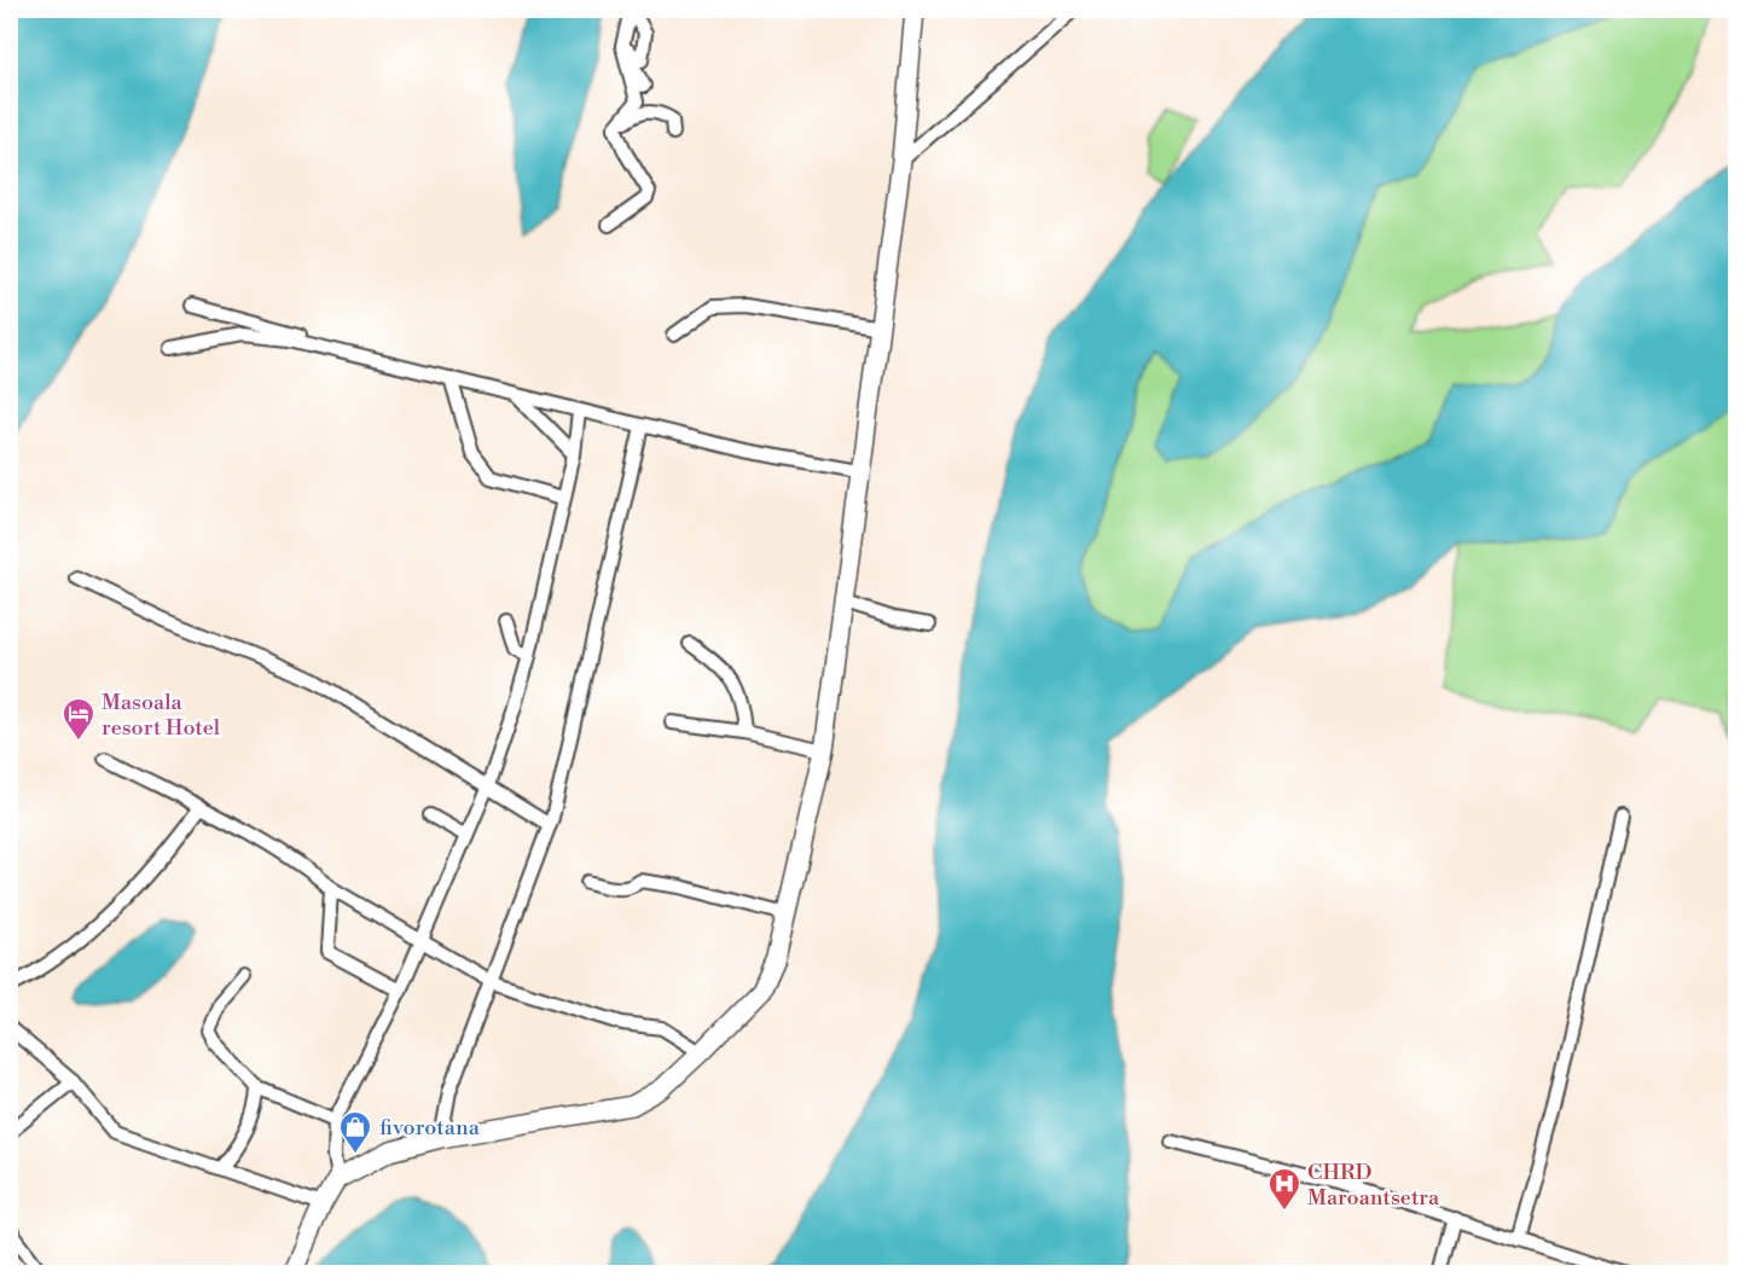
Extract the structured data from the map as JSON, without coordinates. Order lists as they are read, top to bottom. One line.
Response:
{"places":{"hotel":["Masoala resort Hotel"],"shop":["fivorotana"],"hospital":["CHRD Maroantsetra"]}}
